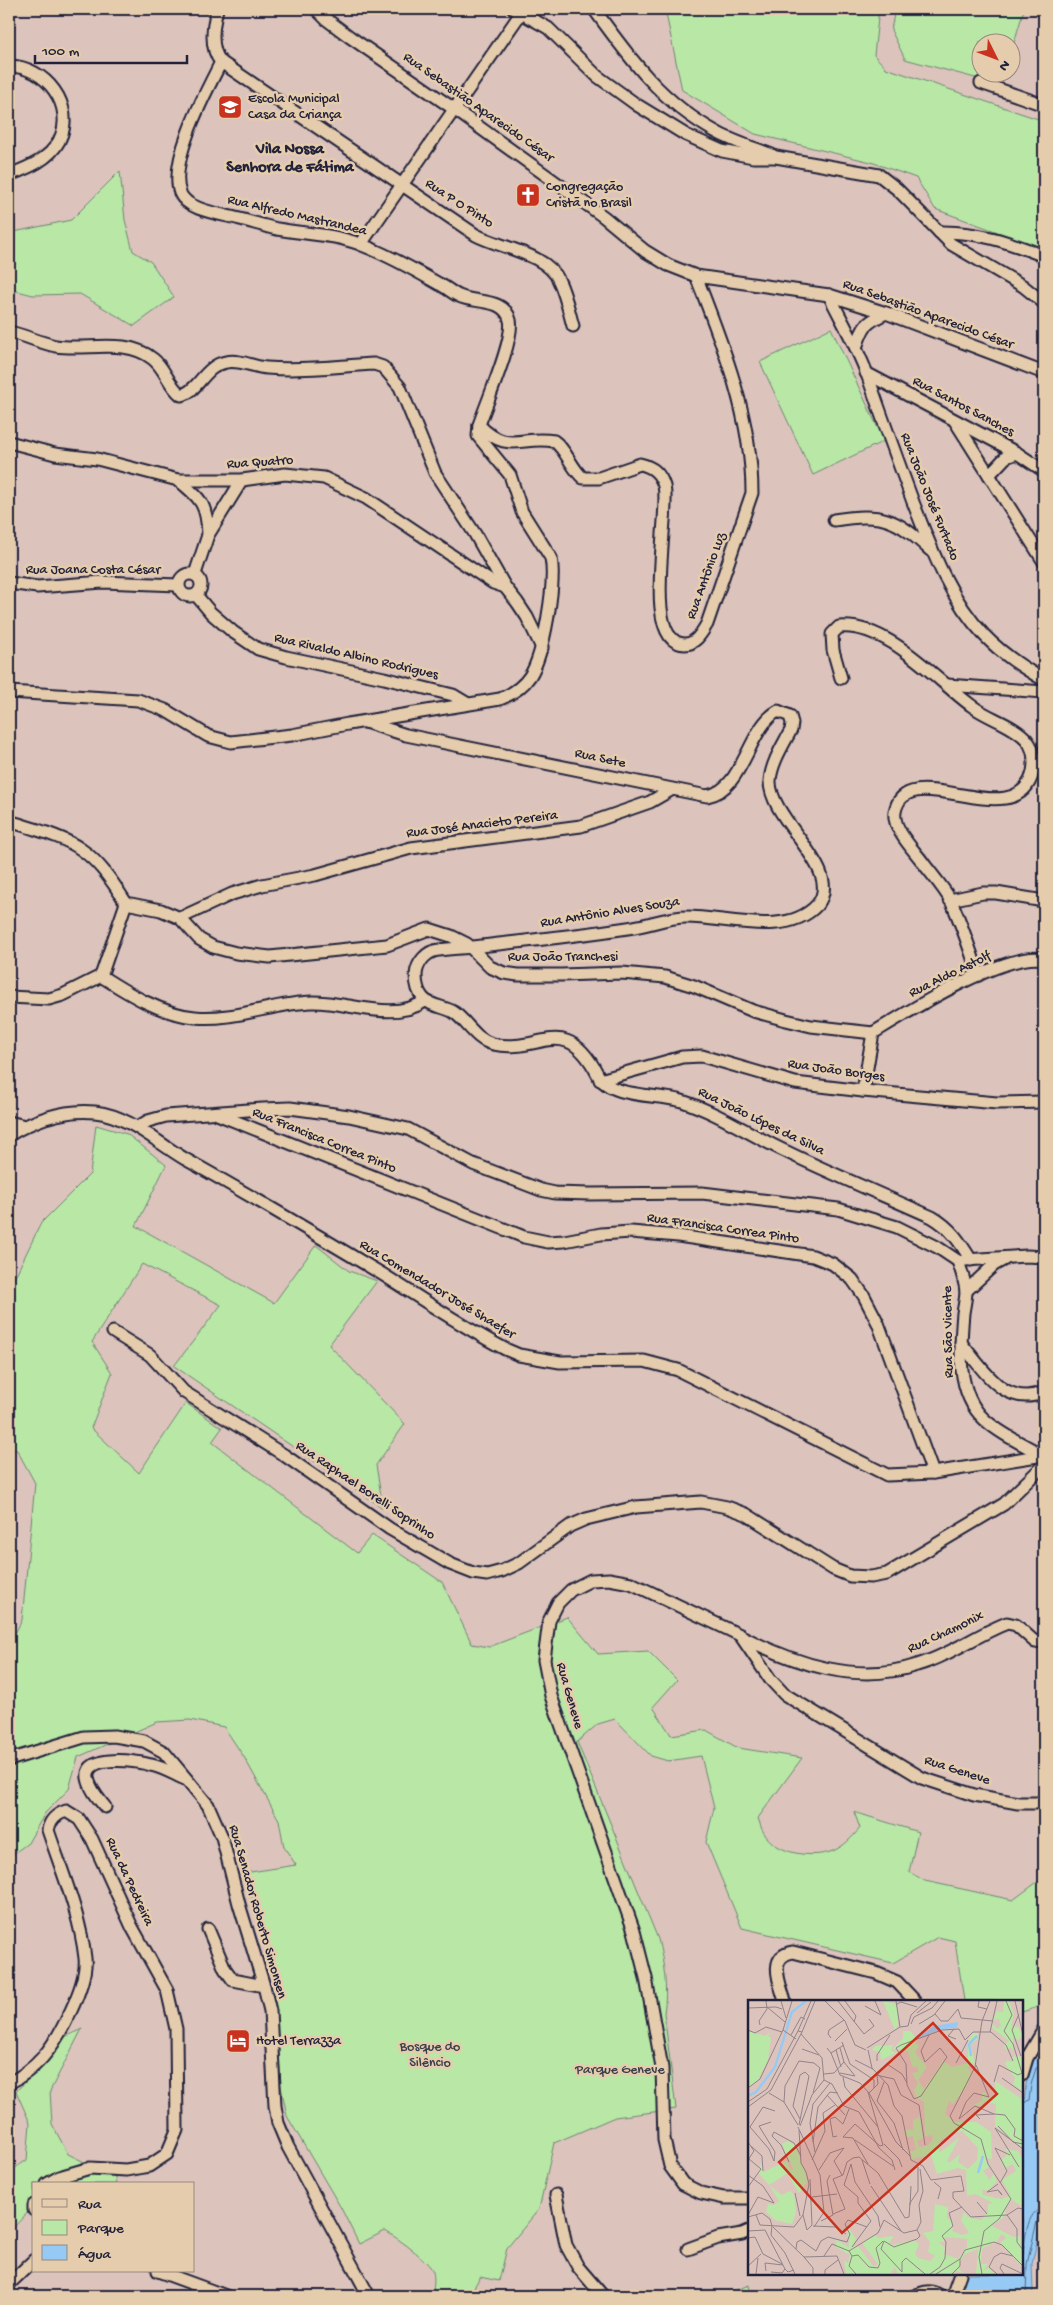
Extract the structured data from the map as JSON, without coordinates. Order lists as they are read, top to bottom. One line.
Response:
{"streets":{"street":["Rua Sebastião Aparecido César","Rua P O Pinto","Rua Alfredo Mastrandea","Rua Santos Sanches","Rua Quatro","Rua João José Furtado","Rua Joana Costa César","Rua Antônio Luz","Rua Rivaldo Albino Rodrigues","Rua Sete","Rua José Anacieto Pereira","Rua Antônio Alves Souza","Rua João Tranchesi","Rua Aldo Astolf","Rua João Borges","Rua João Lópes da Silva","Rua Francisca Correa Pinto","Rua Comendador José Shaefer","Rua São Vicente","Rua Raphael Borelli Soprinho","Rua Chamonix","Rua Geneve","Rua da Pedreira","Rua Senador Roberto Simonsen"]},"crossings":[["Rua Sebastião Aparecido César","Rua João José Furtado"],["Rua Sebastião Aparecido César","Rua Antônio Luz"],["Rua P O Pinto","Rua Alfredo Mastrandea"],["Rua Alfredo Mastrandea","Rua Antônio Luz"],["Rua Santos Sanches","Rua João José Furtado"],["Rua Joana Costa César","Rua Rivaldo Albino Rodrigues"],["Rua Sete","Rua José Anacieto Pereira"],["Rua Sete","Rua Antônio Alves Souza"],["Rua José Anacieto Pereira","Rua João Tranchesi"],["Rua Antônio Alves Souza","Rua João Tranchesi"],["Rua João Tranchesi","Rua Aldo Astolf"],["Rua João Borges","Rua João Lópes da Silva"],["Rua Francisca Correa Pinto","Rua Comendador José Shaefer"],["Rua Comendador José Shaefer","Rua São Vicente"],["Rua Comendador José Shaefer","Rua Raphael Borelli Soprinho"],["Rua São Vicente","Rua Raphael Borelli Soprinho"],["Rua Chamonix","Rua Geneve"]],"districts":["Vila Nossa Senhora de Fátima"],"parks":["Bosque do Silêncio","Parque Geneve"],"places":{"school or university":["Escola Municipal Casa da Criança"],"church":["Congregação Cristã no Brasil"],"hotel":["Hotel Terrazza"]},"legend":["Rua","Parque","Água"],"scale_bar":"100 m","north":"bottom right"}
